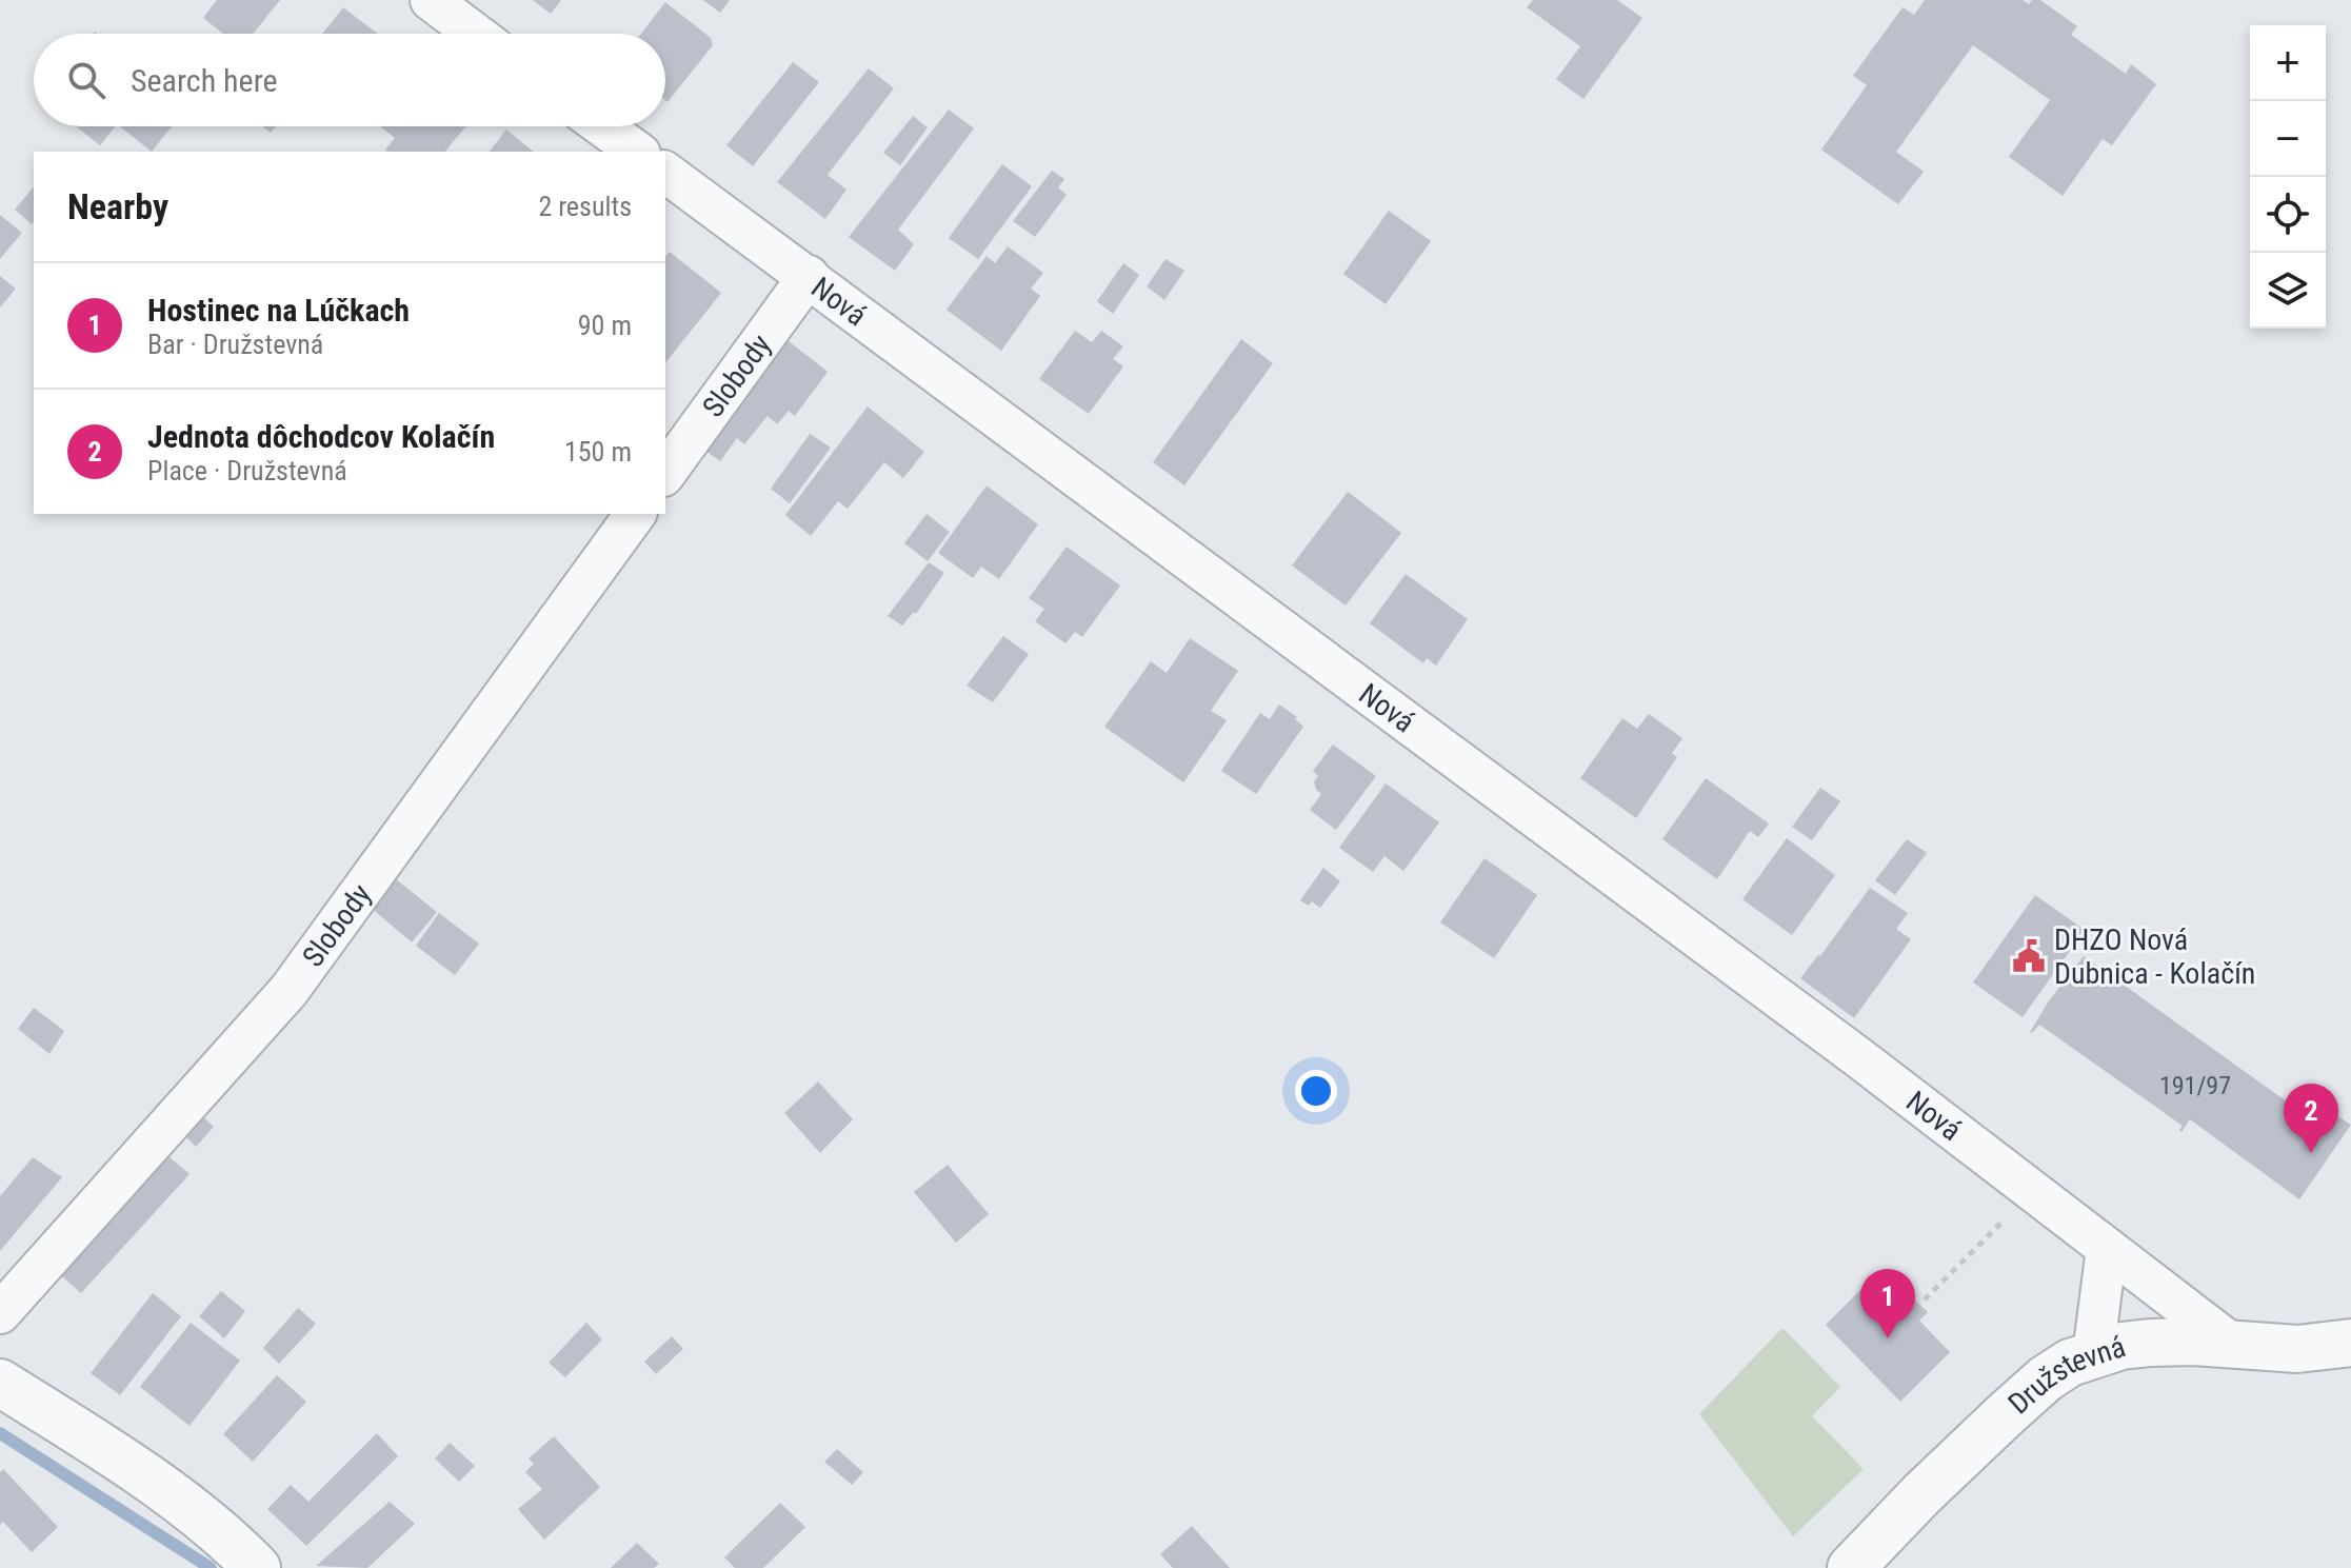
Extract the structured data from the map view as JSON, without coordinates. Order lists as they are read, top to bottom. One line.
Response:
{"streets":{"street":["Nová","Slobody","Družstevná"]},"crossings":[["Nová","Slobody"],["Nová","Družstevná"]],"places":{"public building":["DHZO Nová Dubnica - Kolačín"]},"house_numbers":["191/97"],"page":{"map_buttons":["+","−"],"search":"Search here","heading":["Nearby","2 results"],"list":[{"mark":"1","name":"Hostinec na Lúčkach","note":"Bar · Družstevná","value":"90 m"},{"mark":"2","name":"Jednota dôchodcov Kolačín","note":"Place · Družstevná","value":"150 m"}],"pins":["2","1"]}}
